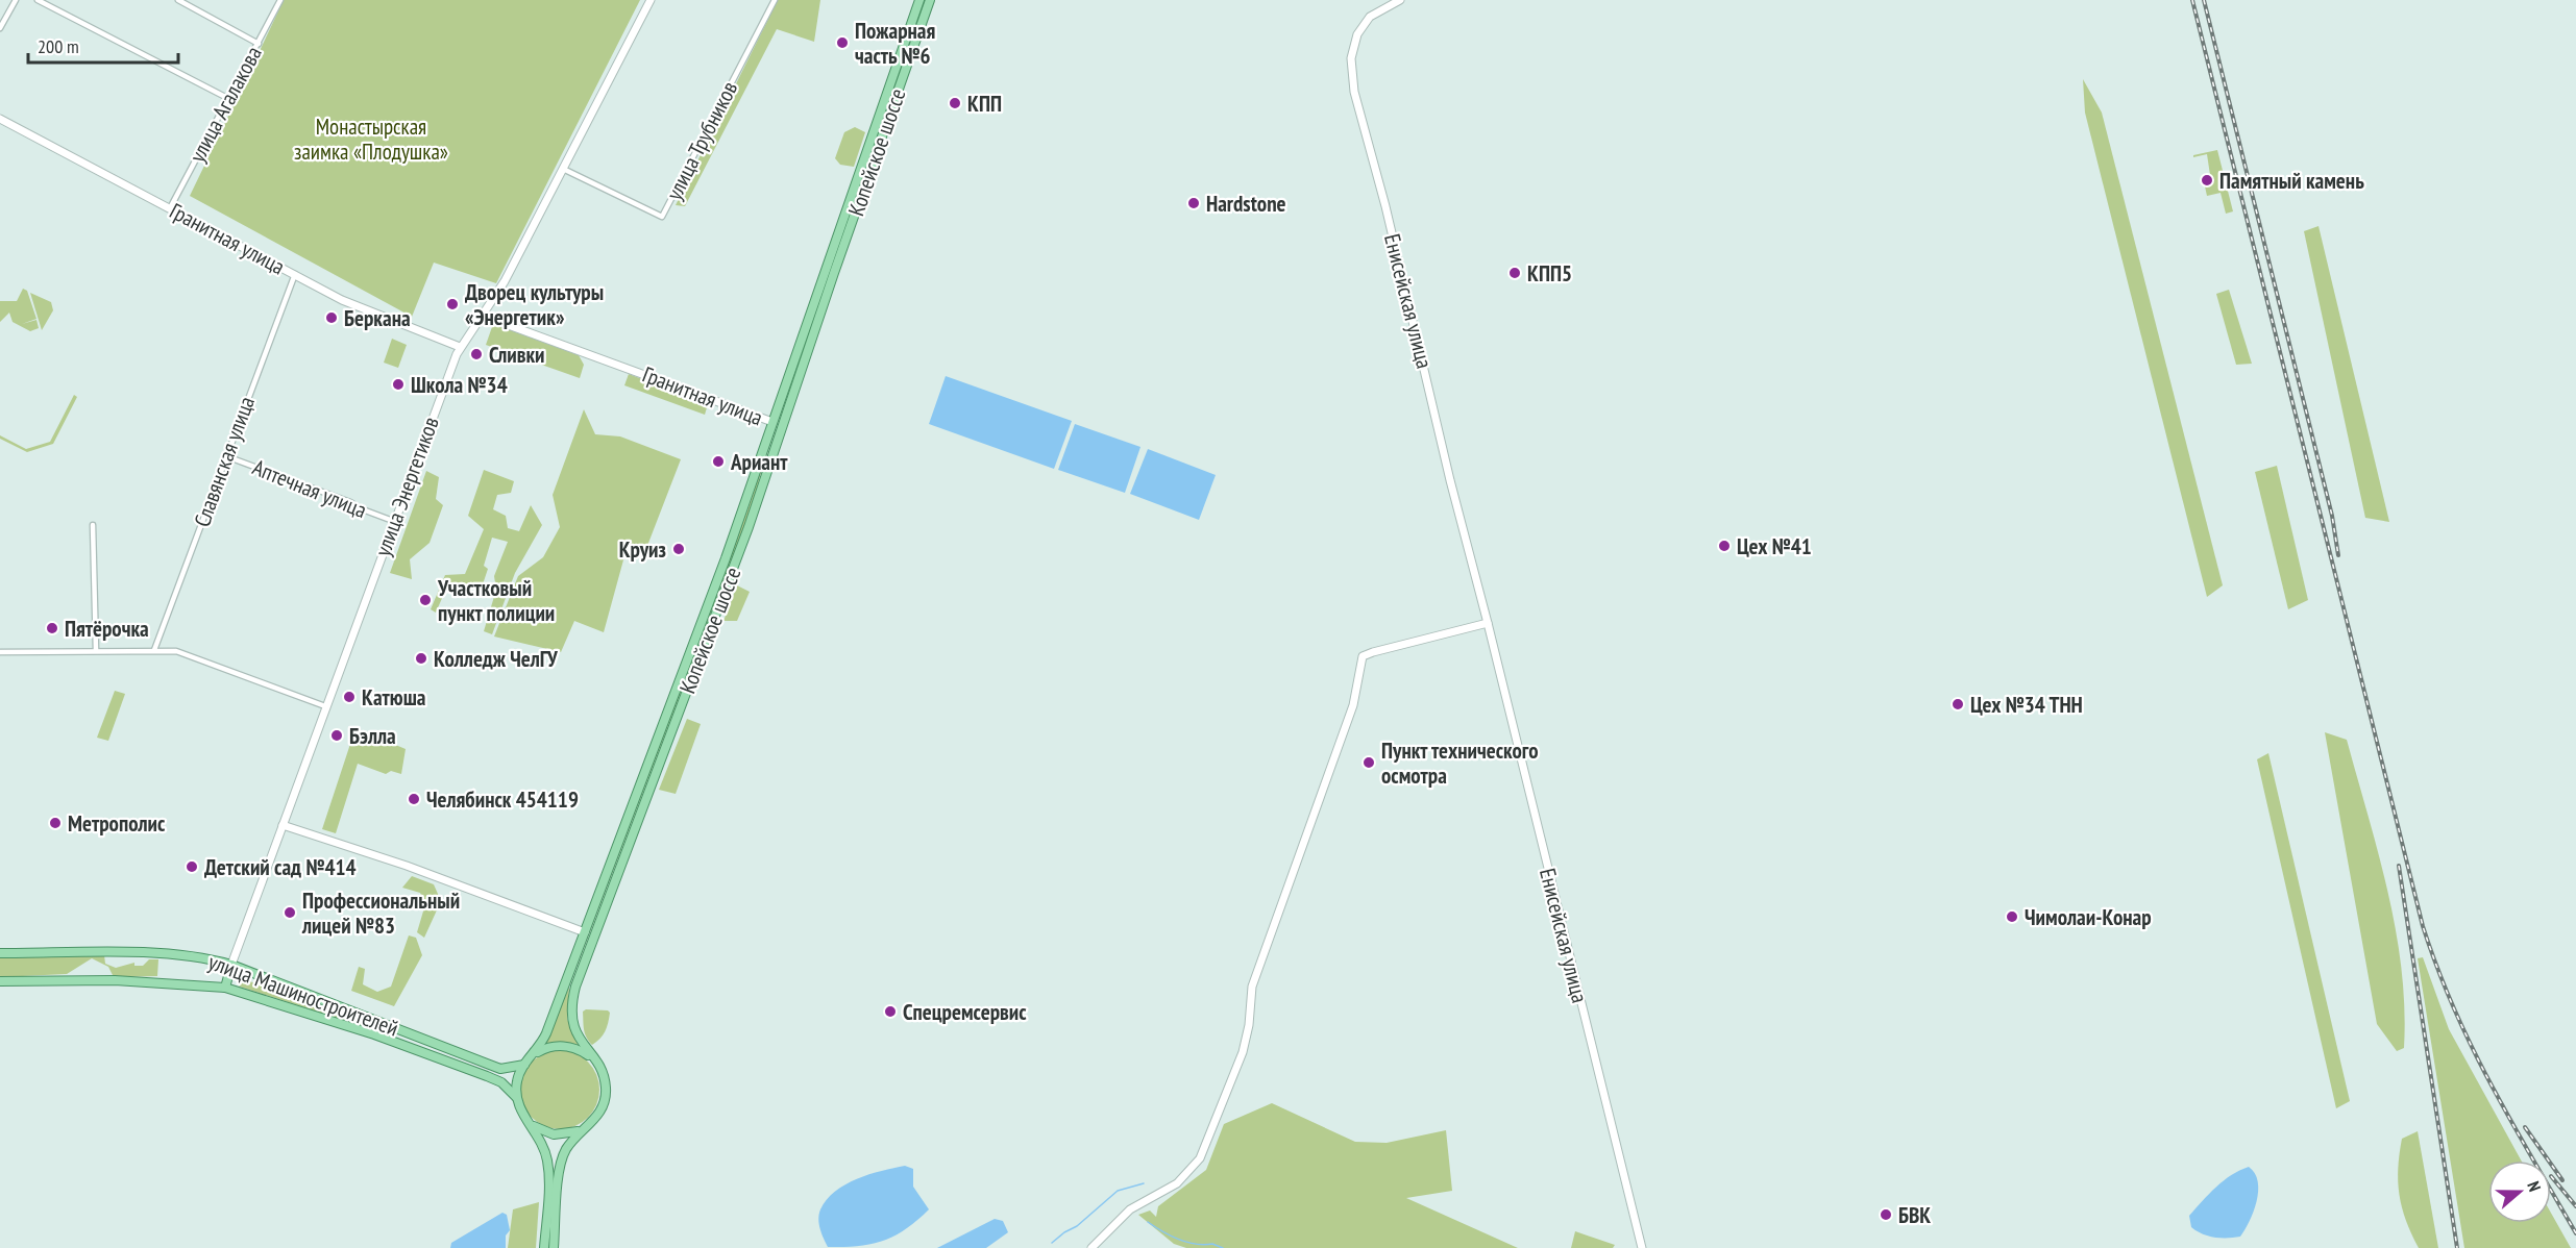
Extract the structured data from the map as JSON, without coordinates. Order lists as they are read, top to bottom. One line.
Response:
{"streets":{"main road":["Копейское шоссе","Гранитная улица","улица Машиностроителей"],"street":["улица Агалакова","улица Трубников","Енисейская улица","Славянская улица","улица Энергетиков","Аптечная улица"]},"crossings":[["улица Агалакова","Гранитная улица"],["улица Трубников","улица Энергетиков"],["Копейское шоссе","Гранитная улица"],["Копейское шоссе","улица Машиностроителей"],["Гранитная улица","Славянская улица"],["Гранитная улица","улица Энергетиков"],["Славянская улица","Аптечная улица"],["улица Энергетиков","Аптечная улица"],["улица Энергетиков","улица Машиностроителей"]],"parks":["Монастырская заимка «Плодушка»"],"places":["Пожарная часть №6","КПП","Памятный камень","Hardstone","КПП5","Дворец культуры «Энергетик»","Беркана","Сливки","Школа №34","Ариант","Цех №41","Круиз","Участковый пункт полиции","Пятёрочка","Колледж ЧелГУ","Катюша","Цех №34 ТНН","Бэлла","Пункт технического осмотра","Челябинск 454119","Метрополис","Детский сад №414","Профессиональный лицей №83","Чимолаи-Конар","Спецремсервис","БВК"],"scale_bar":"200 m","north":"right"}
